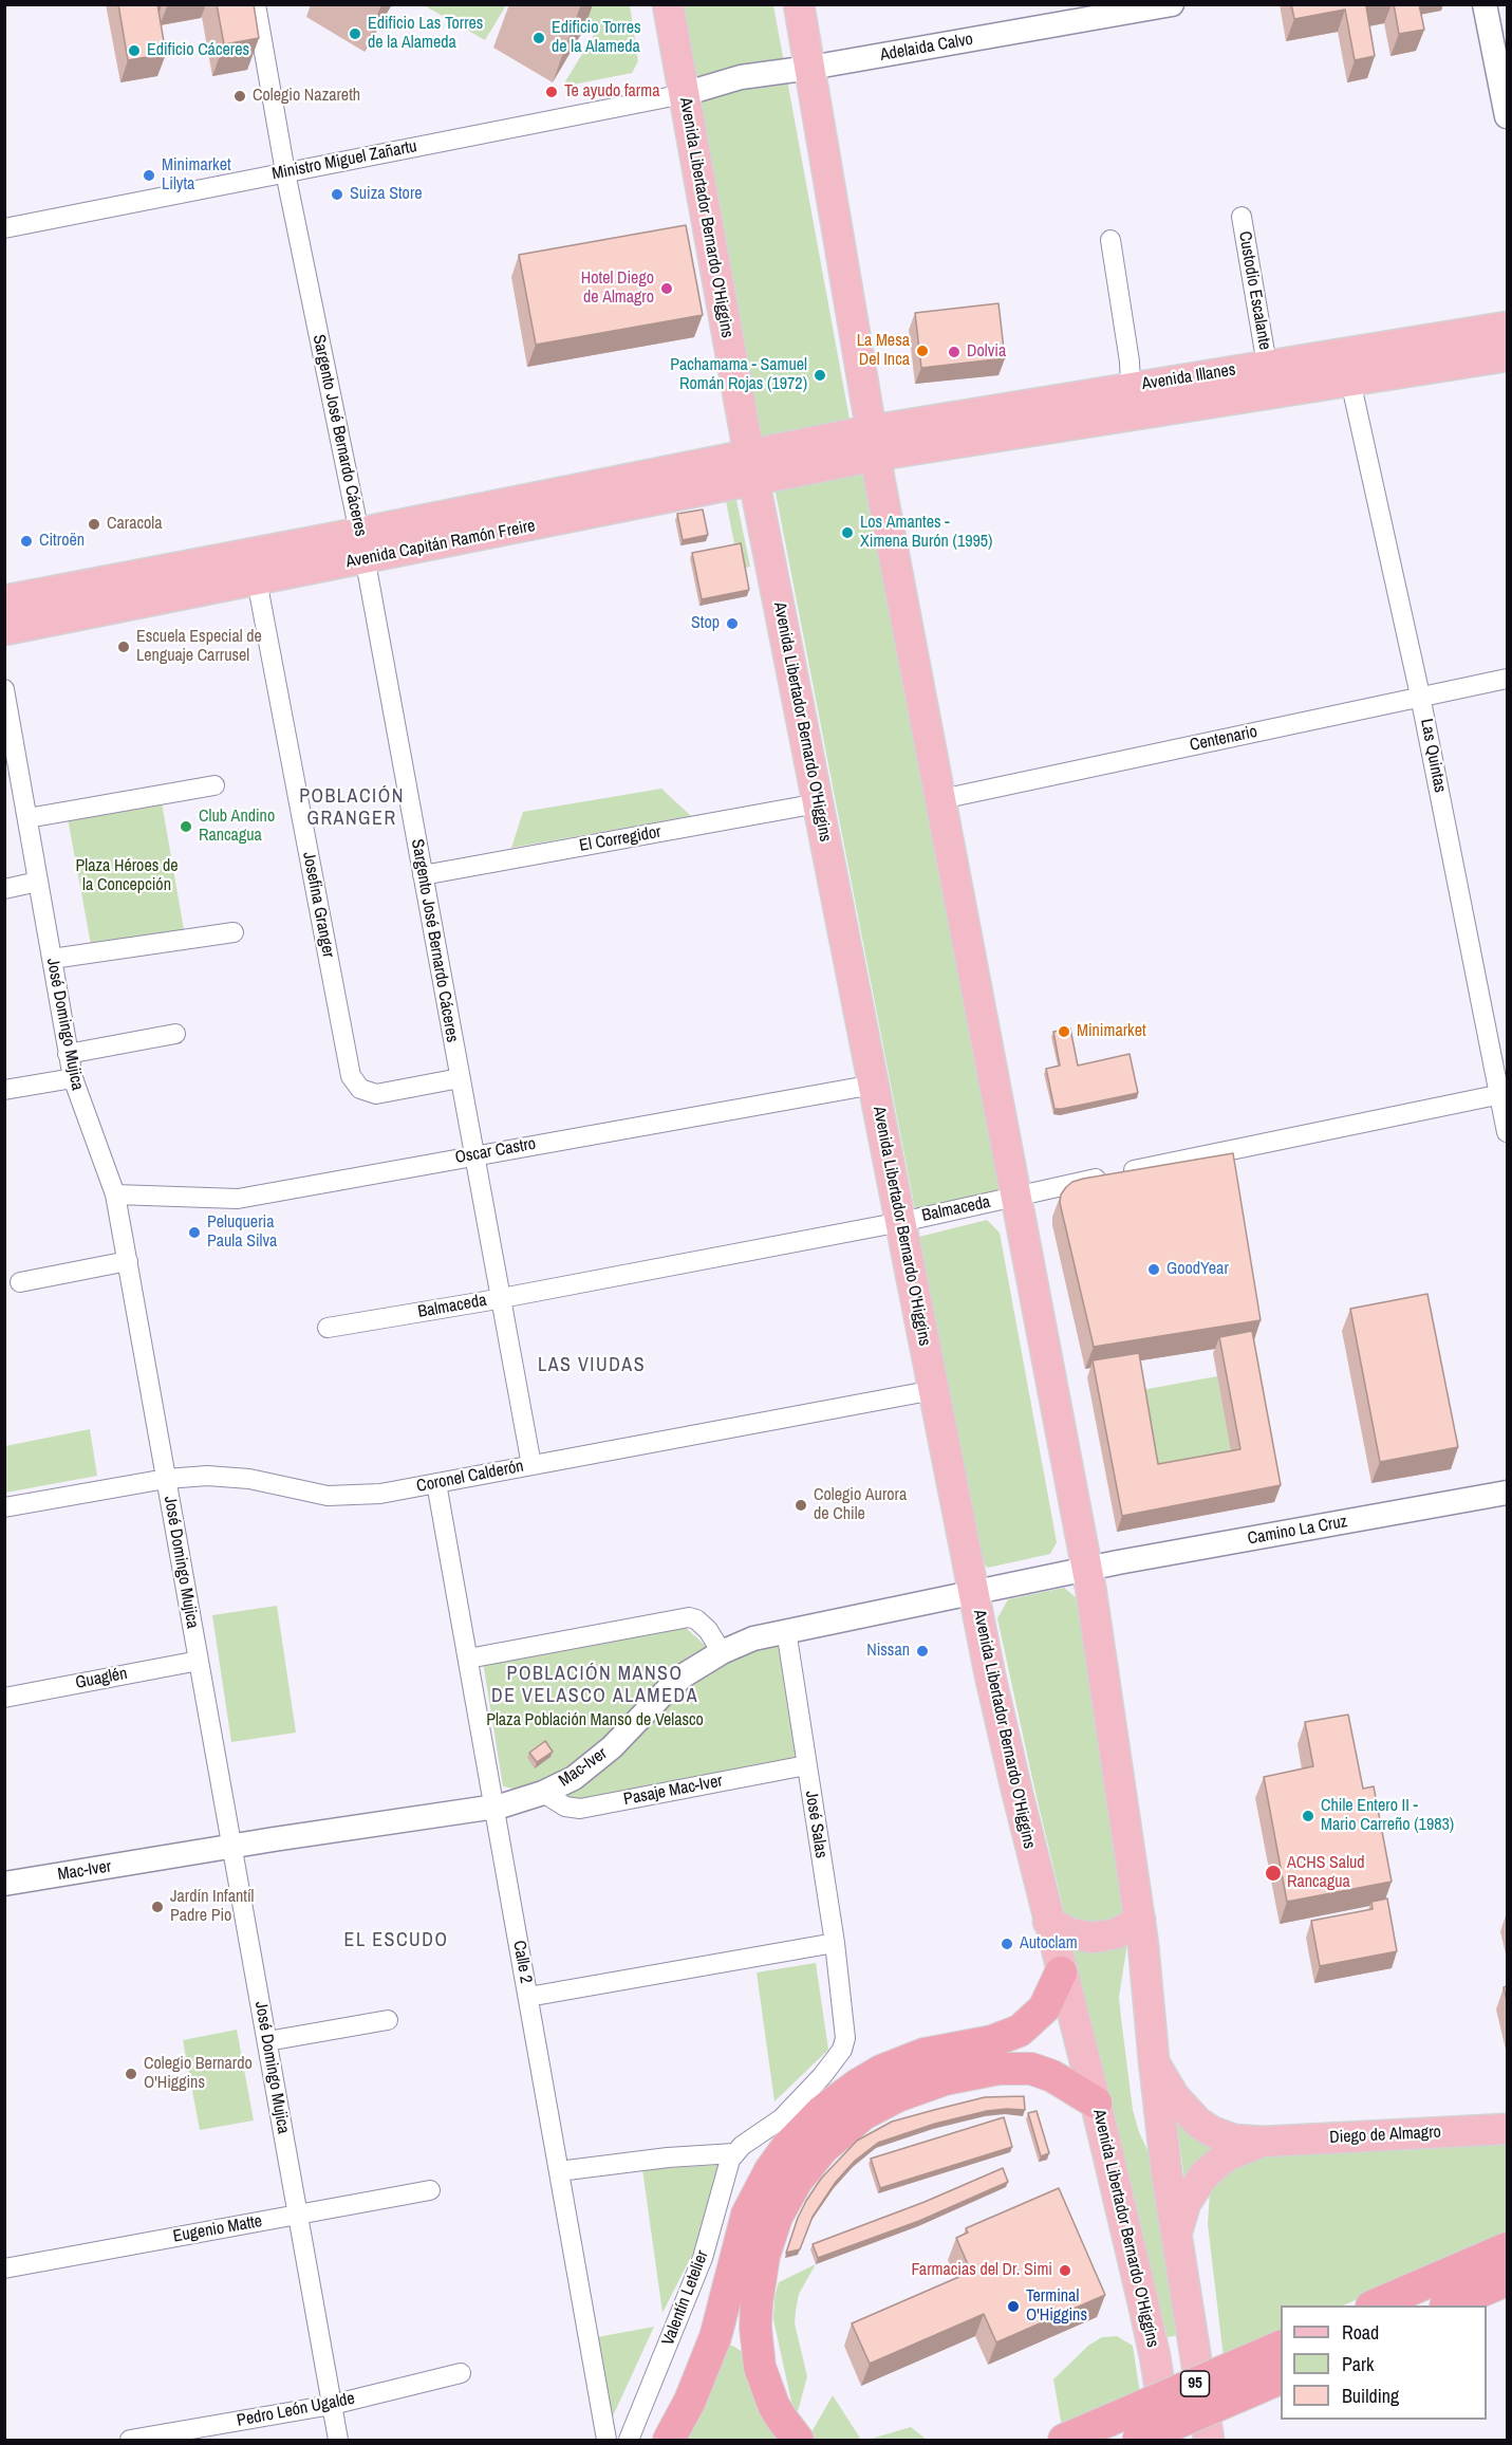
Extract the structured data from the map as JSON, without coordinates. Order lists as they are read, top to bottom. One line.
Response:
{"streets":{"highway":["95"],"main road":["Avenida Libertador Bernardo O'Higgins","Avenida Illanes","Avenida Capitán Ramón Freire","Diego de Almagro"],"street":["Adelaida Calvo","Ministro Miguel Zañartu","Custodio Escalante","Sargento José Bernardo Cáceres","Centenario","Las Quintas","El Corregidor","Josefina Granger","José Domingo Mujica","Oscar Castro","Balmaceda","Coronel Calderón","Camino La Cruz","Guaglén","Mac-Iver","Pasaje Mac-Iver","José Salas","Calle 2","Eugenio Matte","Valentín Letelier","Pedro León Ugalde"]},"crossings":[["Adelaida Calvo","Ministro Miguel Zañartu"],["Adelaida Calvo","Avenida Libertador Bernardo O'Higgins"],["Ministro Miguel Zañartu","Avenida Libertador Bernardo O'Higgins"],["Ministro Miguel Zañartu","Sargento José Bernardo Cáceres"],["Avenida Libertador Bernardo O'Higgins","Avenida Capitán Ramón Freire"],["Avenida Libertador Bernardo O'Higgins","El Corregidor"],["Avenida Libertador Bernardo O'Higgins","Oscar Castro"],["Avenida Libertador Bernardo O'Higgins","Balmaceda"],["Avenida Libertador Bernardo O'Higgins","Coronel Calderón"],["Avenida Libertador Bernardo O'Higgins","Mac-Iver"],["Custodio Escalante","Avenida Illanes"],["Avenida Illanes","Avenida Capitán Ramón Freire"],["Avenida Illanes","Las Quintas"],["Sargento José Bernardo Cáceres","Avenida Capitán Ramón Freire"],["Sargento José Bernardo Cáceres","El Corregidor"],["Sargento José Bernardo Cáceres","Josefina Granger"],["Sargento José Bernardo Cáceres","Oscar Castro"],["Sargento José Bernardo Cáceres","Balmaceda"],["Sargento José Bernardo Cáceres","Coronel Calderón"],["Avenida Capitán Ramón Freire","Josefina Granger"],["Centenario","Las Quintas"],["Las Quintas","Balmaceda"],["José Domingo Mujica","Oscar Castro"],["José Domingo Mujica","Coronel Calderón"],["José Domingo Mujica","Guaglén"],["José Domingo Mujica","Mac-Iver"],["José Domingo Mujica","Eugenio Matte"],["José Domingo Mujica","Pedro León Ugalde"],["Coronel Calderón","Calle 2"],["Camino La Cruz","Mac-Iver"],["Mac-Iver","Pasaje Mac-Iver"],["Mac-Iver","José Salas"],["Mac-Iver","Calle 2"],["Pasaje Mac-Iver","José Salas"],["José Salas","Valentín Letelier"]],"districts":["POBLACIÓN GRANGER","LAS VIUDAS","POBLACIÓN MANSO DE VELASCO ALAMEDA","EL ESCUDO"],"parks":["Plaza Héroes de la Concepción","Plaza Población Manso de Velasco"],"places":["Edificio Las Torres de la Alameda","Edificio Torres de la Alameda","Edificio Cáceres","Te ayudo farma","Colegio Nazareth","Minimarket Lilyta","Suiza Store","Hotel Diego de Almagro","La Mesa Del Inca","Dolvia","Pachamama - Samuel Román Rojas (1972)","Caracola","Los Amantes - Ximena Burón (1995)","Citroën","Stop","Escuela Especial de Lenguaje Carrusel","Club Andino Rancagua","Minimarket","Peluqueria Paula Silva","GoodYear","Colegio Aurora de Chile","Nissan","Chile Entero II - Mario Carreño (1983)","ACHS Salud Rancagua","Jardín Infantíl Padre Pio","Autoclam","Colegio Bernardo O'Higgins","Farmacias del Dr. Simi","Terminal O'Higgins"],"legend":["Road","Park","Building"]}
